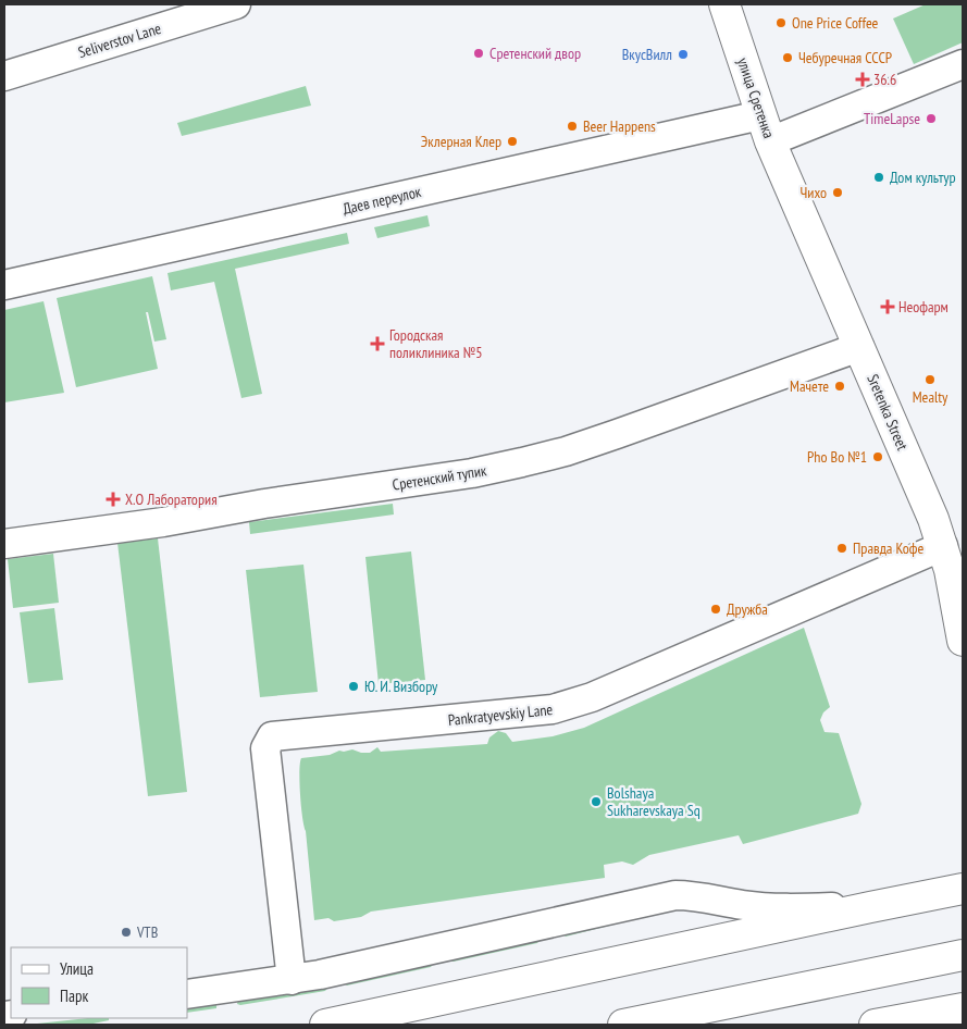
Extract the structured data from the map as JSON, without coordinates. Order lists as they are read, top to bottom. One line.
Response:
{"streets":{"main road":["улица Сретенка","Sretenka Street"],"street":["Seliverstov Lane","Даев переулок","Сретенский тупик","Pankratyevskiy Lane"]},"crossings":[["улица Сретенка","Даев переулок"],["улица Сретенка","Sretenka Street"],["улица Сретенка","Сретенский тупик"],["Sretenka Street","Сретенский тупик"],["Sretenka Street","Pankratyevskiy Lane"]],"places":{"other":["One Price Coffee","Сретенский двор","ВкусВилл","Чебуречная СССР","TimeLapse","Beer Happens","Эклерная Клер","Дом культур","Чихо","Mealty","Мачете","Pho Bo №1","Правда Кофе","Дружба","Ю. И. Визбору","Bolshaya Sukharevskaya Sq","VTB"],"health":["36.6","Неофарм","Городская поликлиника №5","X.O Лаборатория"]},"legend":["Улица","Парк"]}
